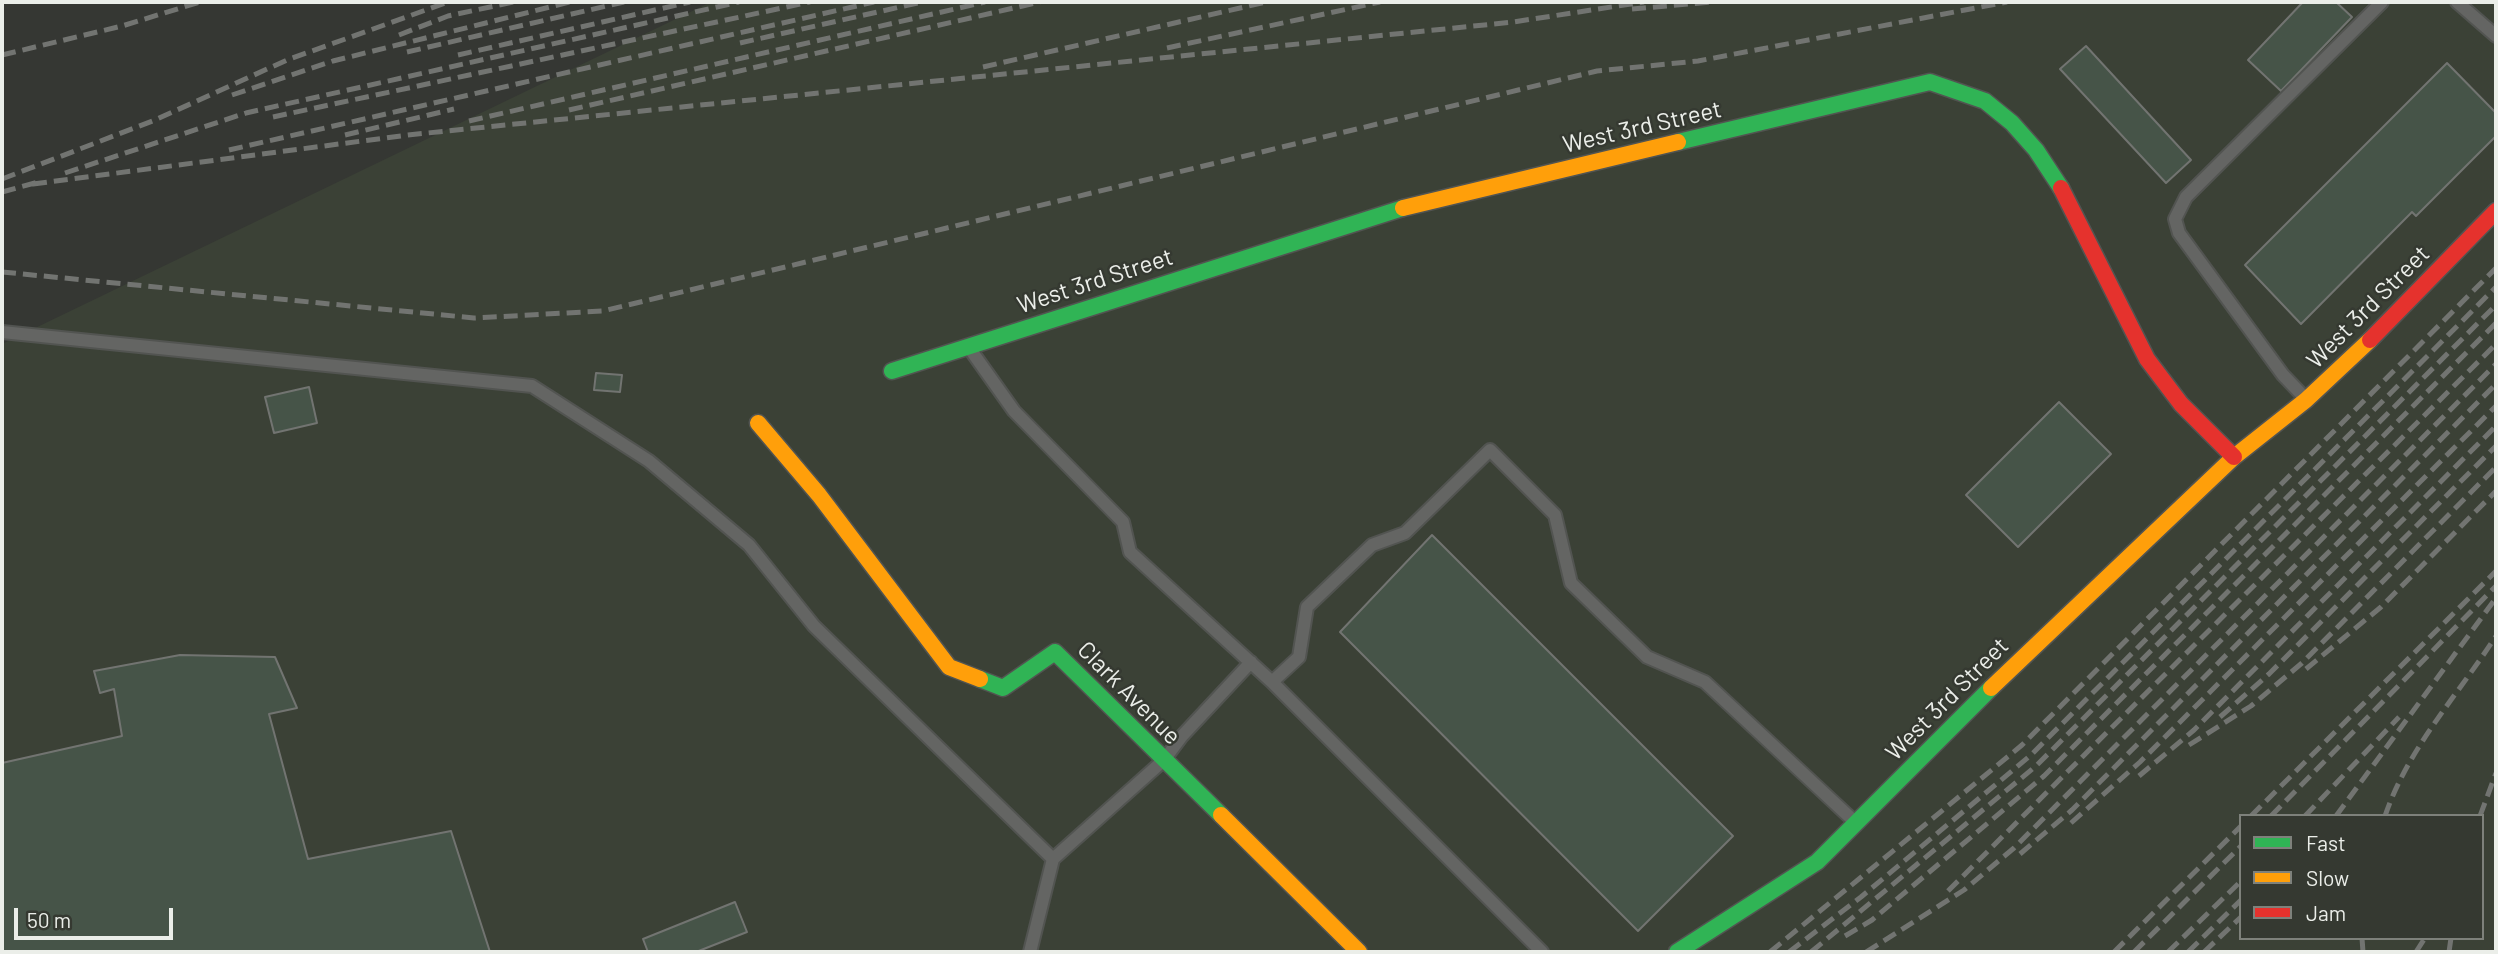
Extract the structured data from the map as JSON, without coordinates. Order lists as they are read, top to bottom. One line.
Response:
{"streets":{"street":["West 3rd Street","Clark Avenue"]},"legend":["Fast","Slow","Jam"],"scale_bar":"50 m"}
